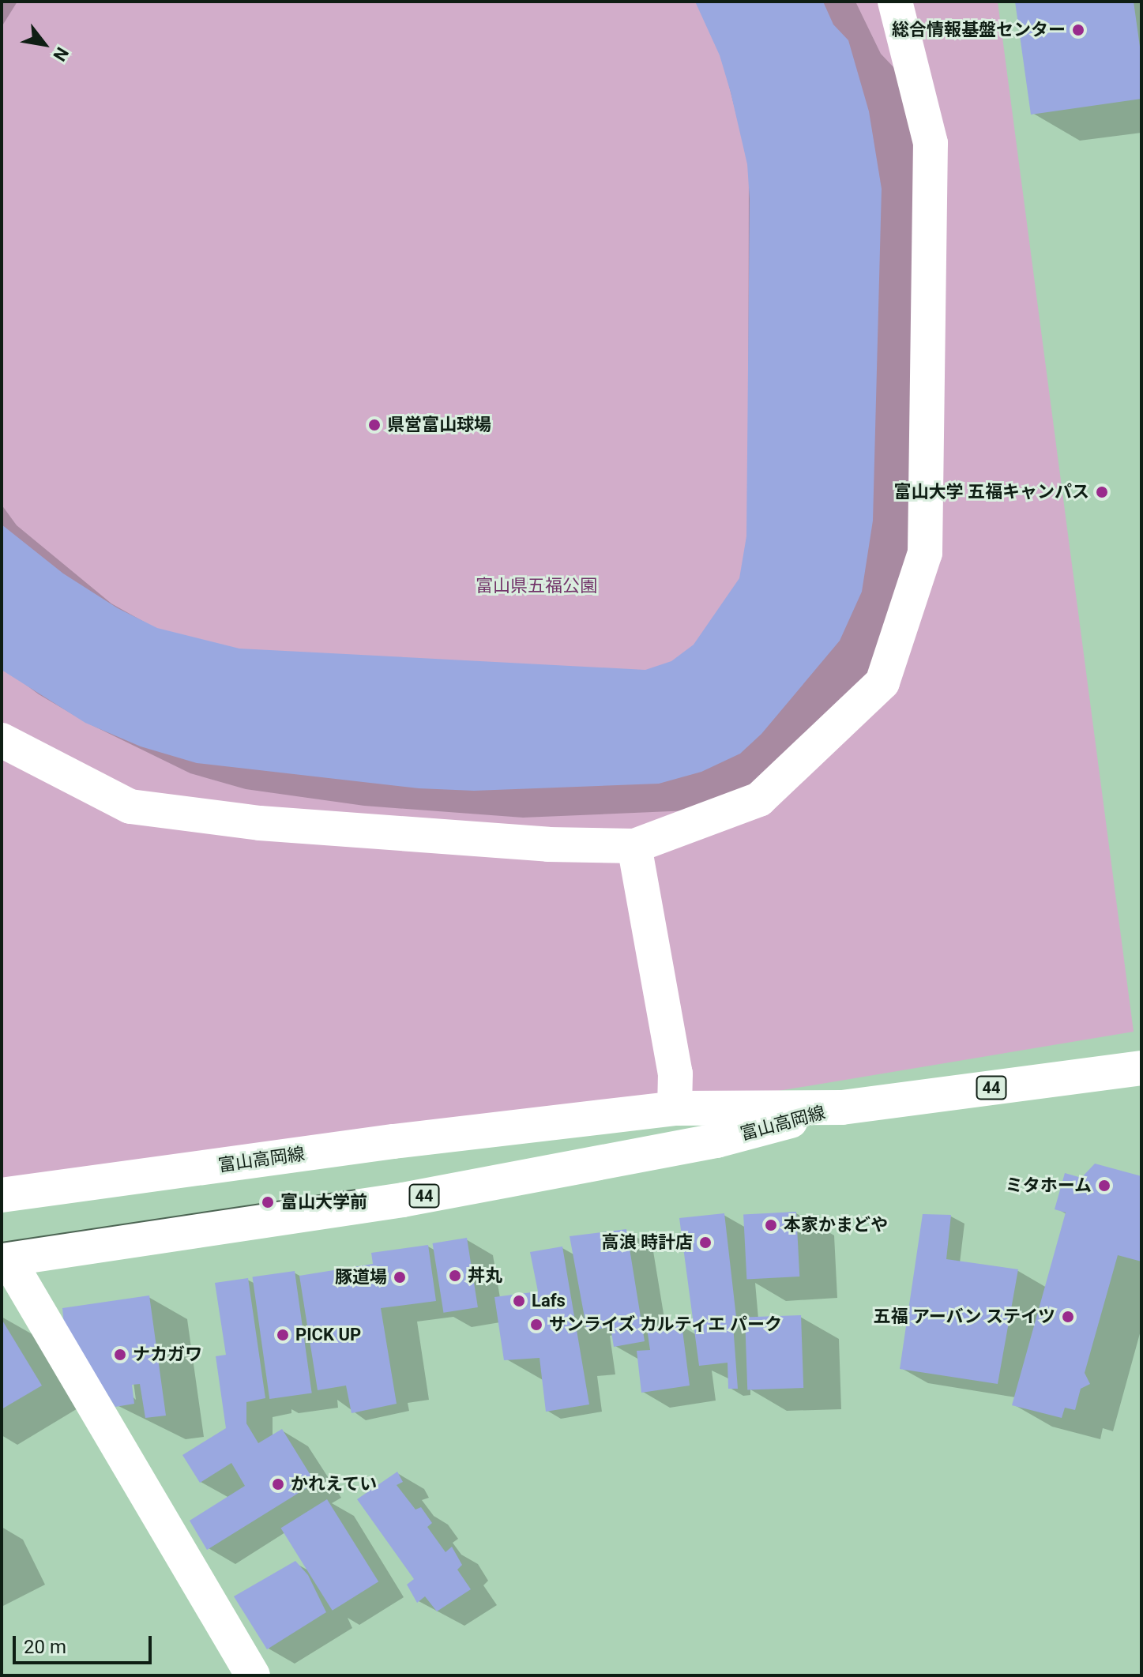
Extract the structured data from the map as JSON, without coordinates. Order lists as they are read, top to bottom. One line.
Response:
{"streets":{"main road":["44","富山高岡線"]},"crossings":[["44","富山高岡線"]],"parks":["富山県五福公園"],"places":["総合情報基盤センター","県営富山球場","富山大学 五福キャンパス","ミタホーム","富山大学前","本家かまどや","高浪 時計店","丼丸","豚道場","Lafs","五福 アーバン ステイツ","サンライズ カルティエ パーク","PICK UP","ナカガワ","かれえてい"],"scale_bar":"20 m","north":"bottom right"}
